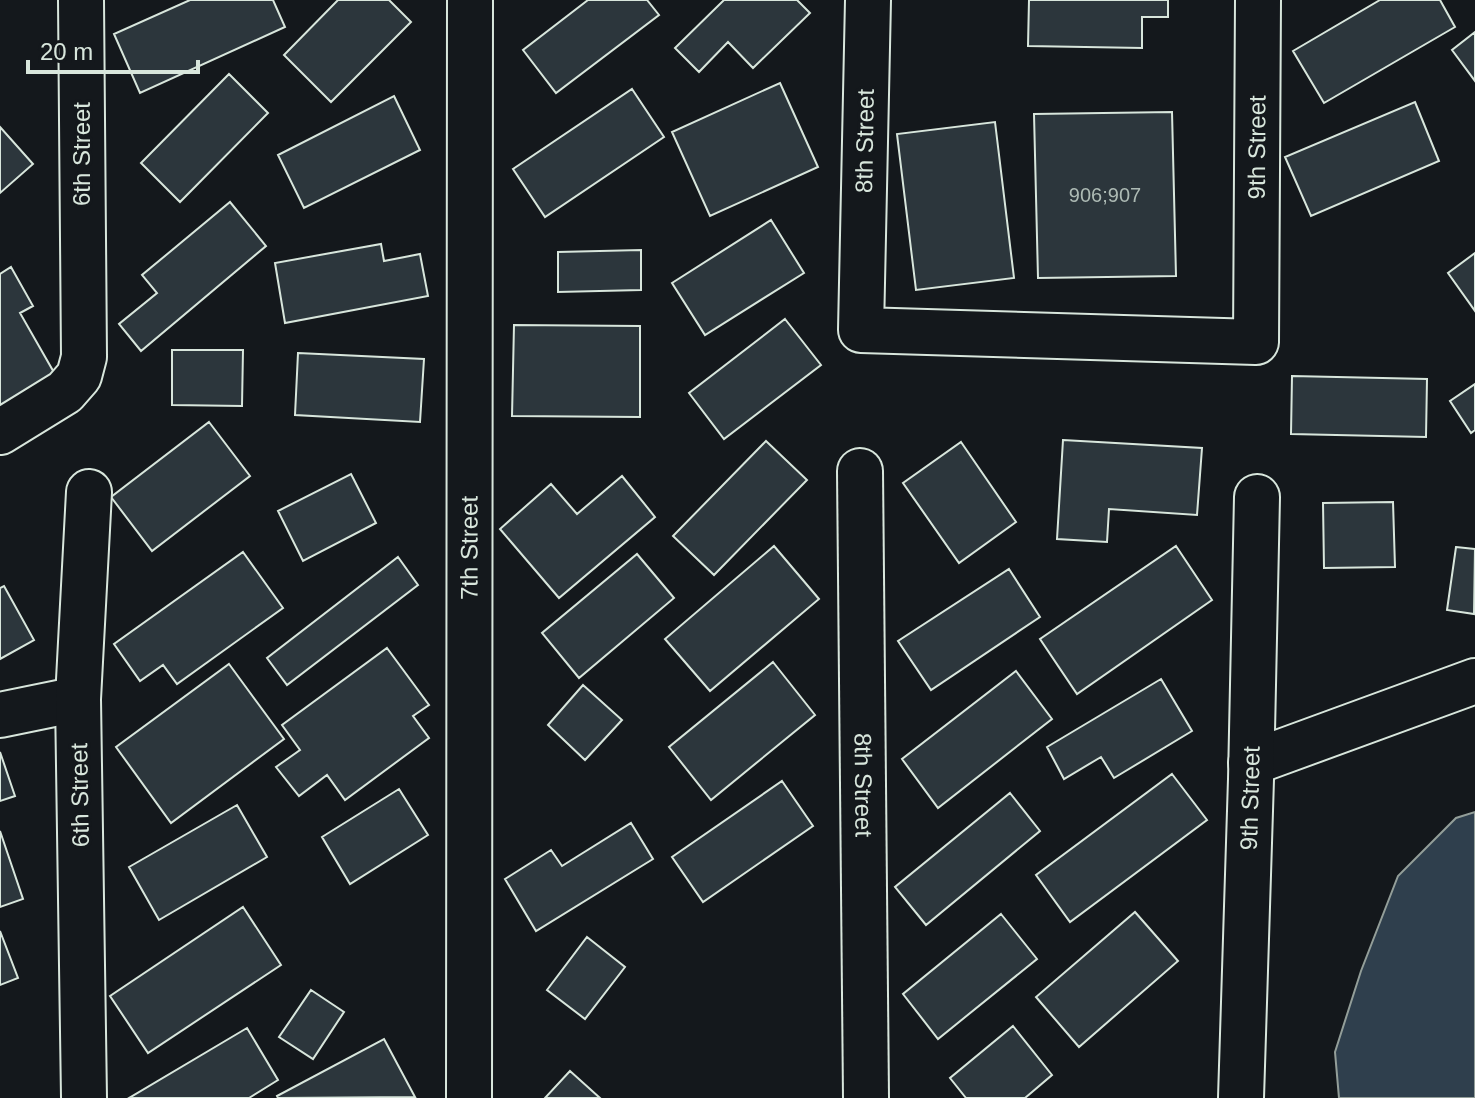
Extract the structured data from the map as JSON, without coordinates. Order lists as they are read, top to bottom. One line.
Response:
{"streets":{"street":["8th Street","9th Street","6th Street","7th Street"]},"crossings":[["8th Street","9th Street"]],"house_numbers":["906;907"],"scale_bar":"20 m"}
